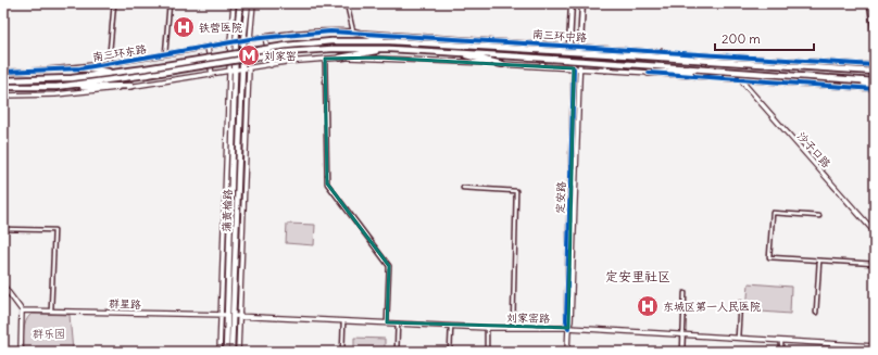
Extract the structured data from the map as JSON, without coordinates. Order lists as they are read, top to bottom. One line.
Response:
{"streets":{"main road":["蒲黄榆路"],"street":["南三环中路","南三环东路","沙子口路","定安路","群星路","刘家窑路"]},"crossings":[["南三环中路","南三环东路"],["南三环中路","定安路"],["南三环中路","蒲黄榆路"],["南三环东路","蒲黄榆路"],["定安路","刘家窑路"],["蒲黄榆路","群星路"],["蒲黄榆路","刘家窑路"]],"districts":["定安里社区"],"parks":["群乐园"],"places":{"hospital":["铁营医院","东城区第一人民医院"],"metro station":["刘家窑"]},"scale_bar":"200 m"}
